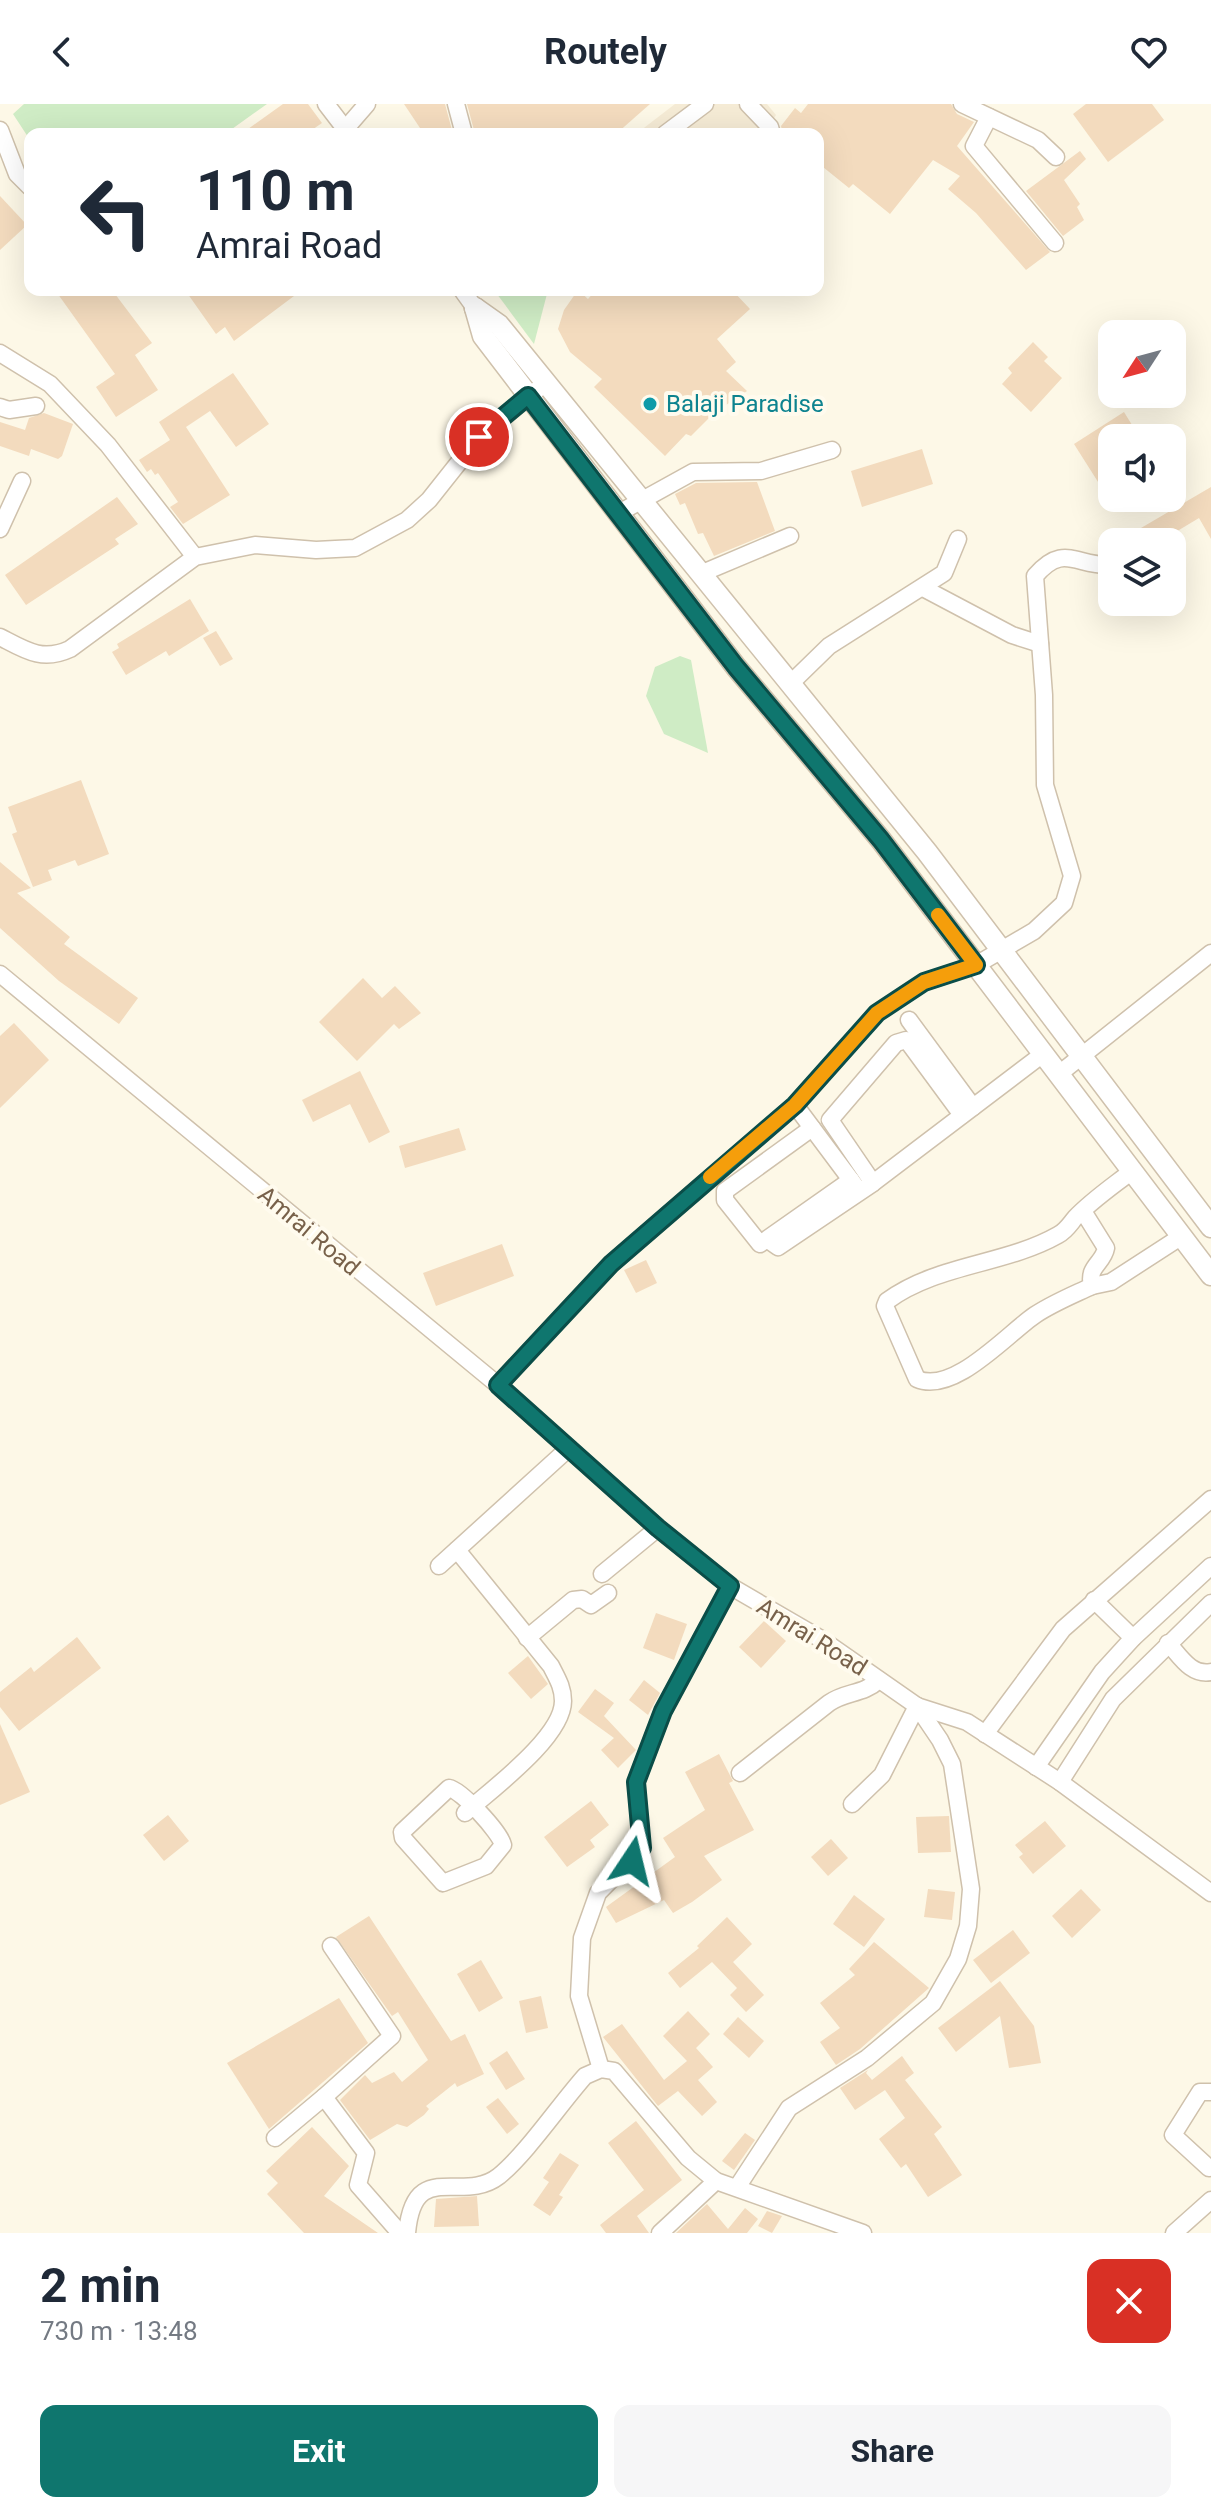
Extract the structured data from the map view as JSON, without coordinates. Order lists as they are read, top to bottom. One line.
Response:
{"streets":{"street":["Amrai Road"]},"places":["Balaji Paradise"],"north":"bottom left","page":{"header":"Routely","turn":["110 m","Amrai Road"],"heading":["2 min","730 m · 13:48"],"buttons":["Exit","Share"]}}
